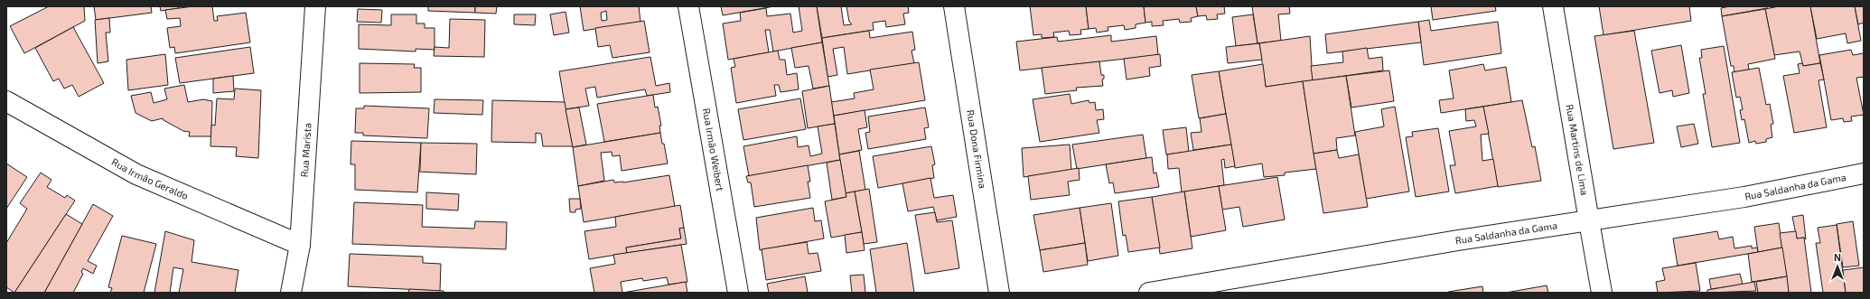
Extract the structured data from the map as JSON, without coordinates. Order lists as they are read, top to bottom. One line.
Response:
{"streets":{"street":["Rua Martins de Lima","Rua Marista","Rua Irmão Weibert","Rua Dona Firmina","Rua Irmão Geraldo","Rua Saldanha da Gama"]},"crossings":[["Rua Martins de Lima","Rua Saldanha da Gama"],["Rua Marista","Rua Irmão Geraldo"]],"north":"top"}
